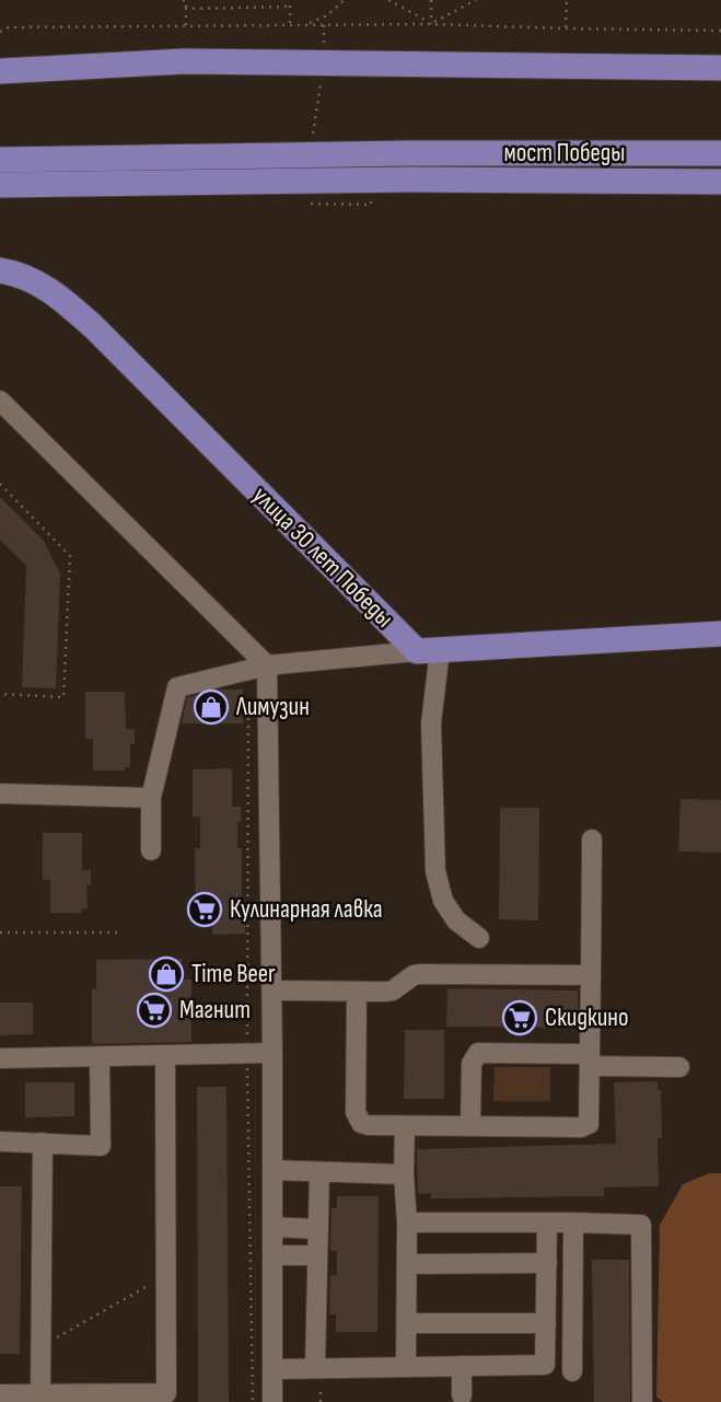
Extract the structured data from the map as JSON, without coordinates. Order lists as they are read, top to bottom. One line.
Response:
{"streets":{"main road":["мост Победы","улица 30 лет Победы"]},"places":{"shop":["Лимузин","Time Beer"],"supermarket":["Кулинарная лавка","Магнит","Скидкино"]}}
